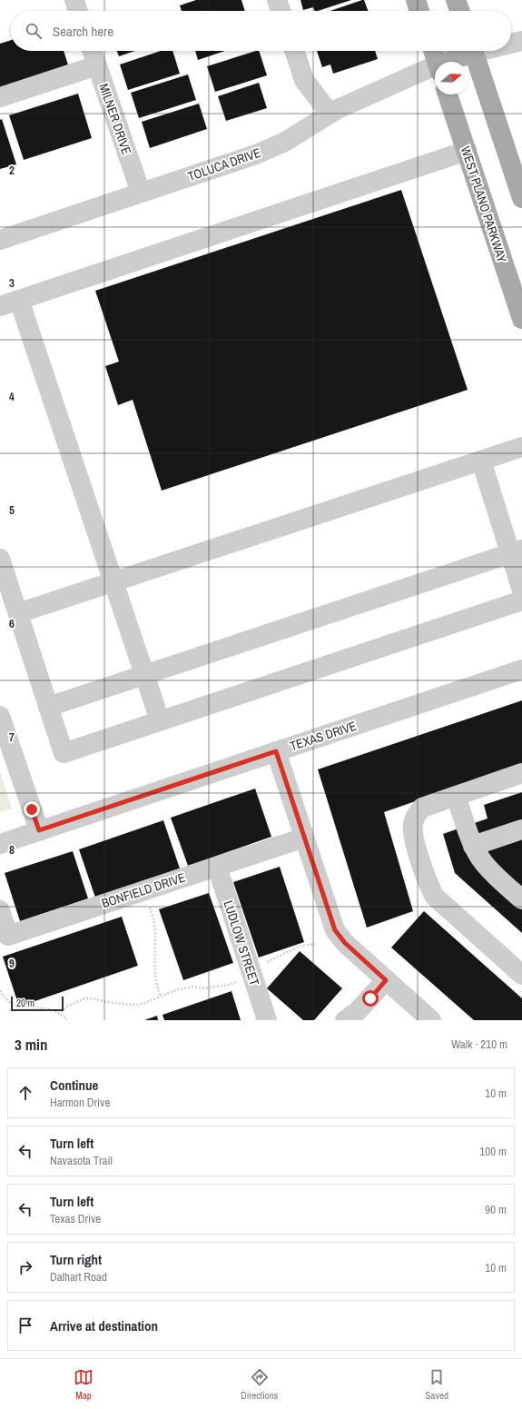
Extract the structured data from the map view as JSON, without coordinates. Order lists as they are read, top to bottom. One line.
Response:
{"streets":{"main road":["WEST PLANO PARKWAY"],"street":["MILNER DRIVE","TOLUCA DRIVE","TEXAS DRIVE","BONFIELD DRIVE","LUDLOW STREET"]},"crossings":[["MILNER DRIVE","TOLUCA DRIVE"],["BONFIELD DRIVE","LUDLOW STREET"]],"scale_bar":"20 m","north":"right","page":{"search":"Search here","scale":"20 m","heading":["3 min","Walk · 210 m"],"list":[["Continue","Harmon Drive","10 m"],["Turn left","Navasota Trail","100 m"],["Turn left","Texas Drive","90 m"],["Turn right","Dalhart Road","10 m"],"Arrive at destination"],"nav":["Map","Directions","Saved"]},"grid":{"rows":["2","3","4","5","6","7","8","9"]}}
